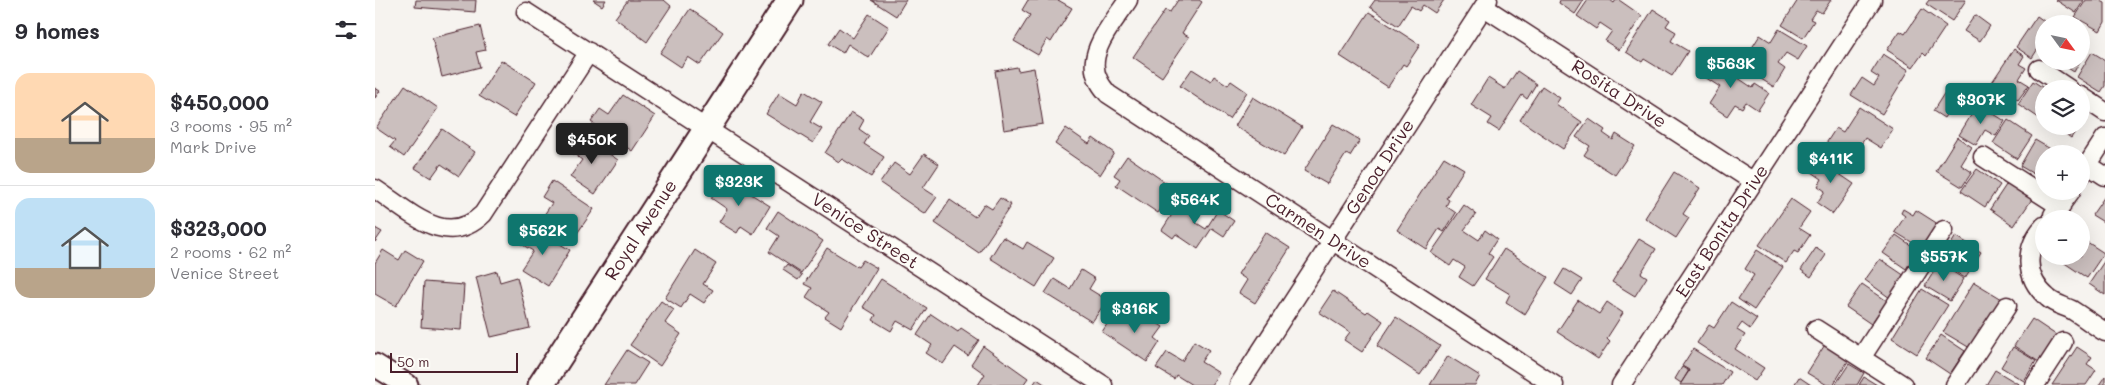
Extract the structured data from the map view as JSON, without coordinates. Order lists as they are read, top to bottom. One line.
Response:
{"streets":{"main road":["Royal Avenue"],"street":["Rosita Drive","Genoa Drive","Venice Street","Carmen Drive","East Bonita Drive"]},"crossings":[["Rosita Drive","Genoa Drive"],["Rosita Drive","East Bonita Drive"],["Genoa Drive","Carmen Drive"],["Royal Avenue","Venice Street"]],"scale_bar":"50 m","north":"bottom right","page":{"heading":"9 homes","map_buttons":["+","−"],"price":["$563K","$307K","$450K","$411K","$323K","$564K","$562K","$557K","$316K"],"list":[{"name":"$450,000","note":"3 rooms · 95 m² · Mark Drive"},{"name":"$323,000","note":"2 rooms · 62 m² · Venice Street"}],"scale":"50 m"}}
